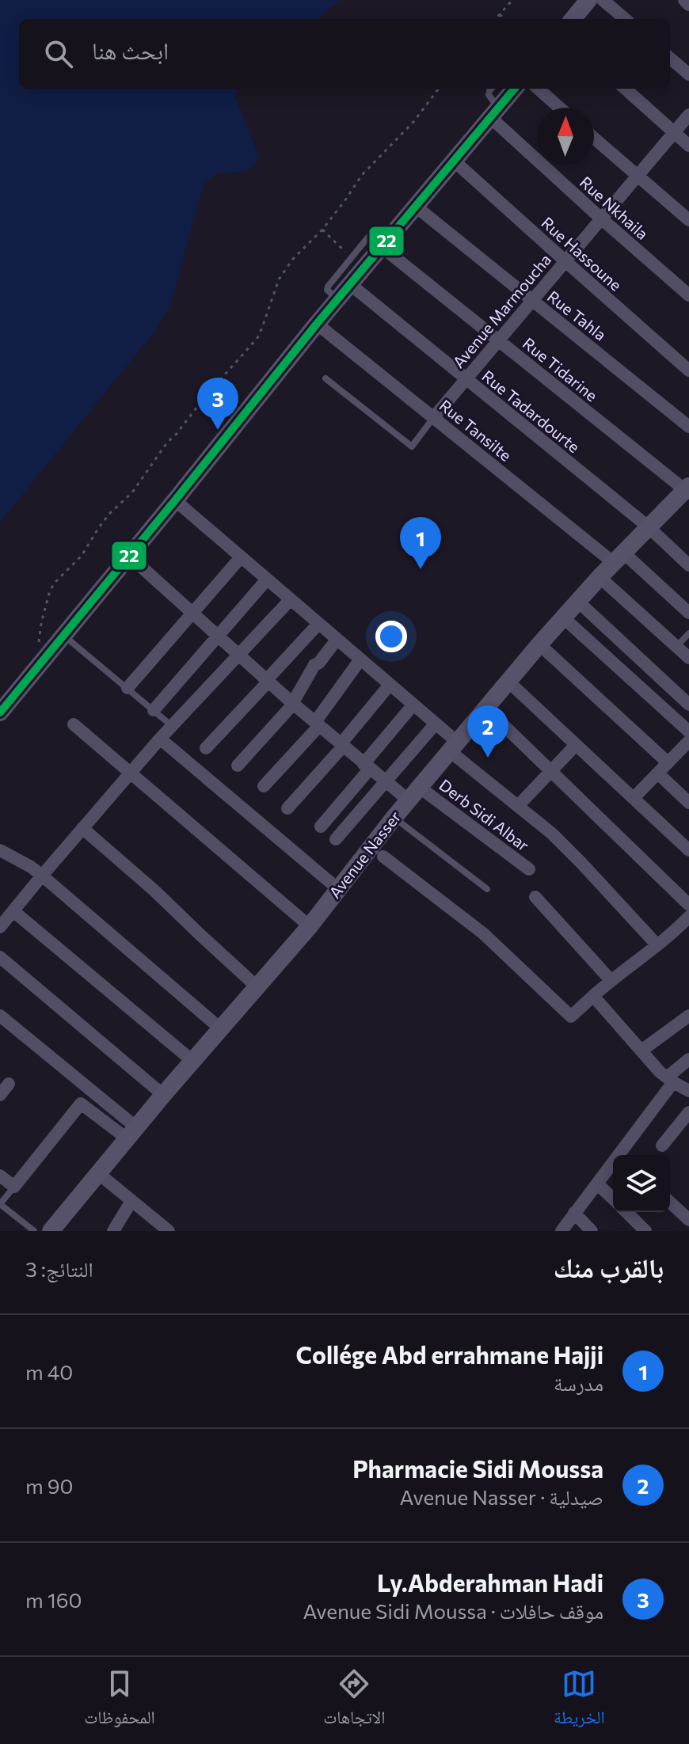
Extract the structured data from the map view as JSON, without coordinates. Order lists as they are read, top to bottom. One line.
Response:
{"streets":{"street":["Rue Nkhaila","Rue Hassoune","Avenue Marmoucha","Rue Tahla","Rue Tidarine","Rue Tadardourte","Rue Tansilte","Derb Sidi Albar","Avenue Nasser"]},"crossings":[["Rue Nkhaila","Avenue Marmoucha"],["Rue Hassoune","Avenue Marmoucha"],["Avenue Marmoucha","Rue Tahla"],["Avenue Marmoucha","Rue Tidarine"],["Avenue Marmoucha","Rue Tadardourte"],["Avenue Marmoucha","Rue Tansilte"],["Rue Tidarine","Avenue Nasser"],["Rue Tadardourte","Avenue Nasser"],["Rue Tansilte","Avenue Nasser"],["Derb Sidi Albar","Avenue Nasser"]],"lines":["transit line 22"],"north":"top","page":{"search":"ابحث هنا","pins":["3","1","2"],"heading":["بالقرب منك","النتائج: 3"],"list":[{"mark":"1","name":"Collége Abd errahmane Hajji","note":"مدرسة","value":"40 m"},{"mark":"2","name":"Pharmacie Sidi Moussa","note":"صيدلية · Avenue Nasser","value":"90 m"},{"mark":"3","name":"Ly.Abderahman Hadi","note":"موقف حافلات · Avenue Sidi Moussa","value":"160 m"}],"nav":["الخريطة","الاتجاهات","المحفوظات"]}}
